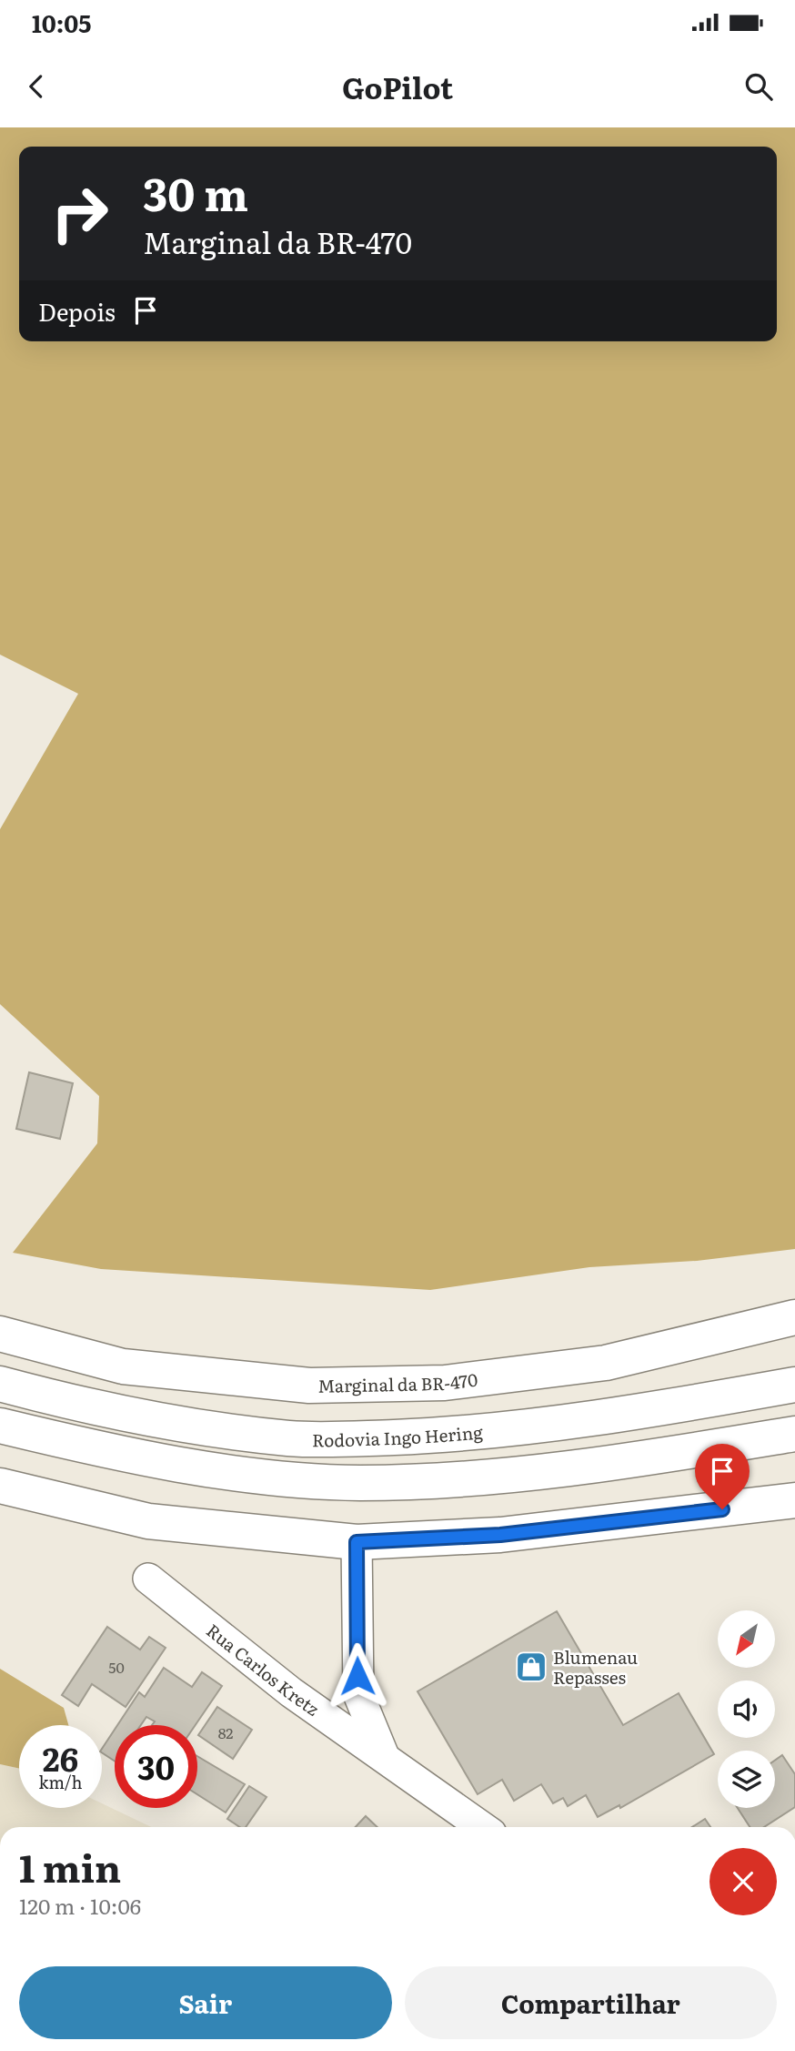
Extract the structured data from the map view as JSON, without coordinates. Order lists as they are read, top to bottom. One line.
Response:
{"streets":{"main road":["Marginal da BR-470","Rodovia Ingo Hering"],"street":["Rua Carlos Kretz"]},"places":{"shop":["Blumenau Repasses"]},"house_numbers":["50","82"],"north":"bottom left","page":{"status":"10:05","header":"GoPilot","turn":["30 m","Marginal da BR-470"],"then":"Depois","speed":"26 km/h","limit":"30","heading":["1 min","120 m · 10:06"],"buttons":["Sair","Compartilhar"]}}
